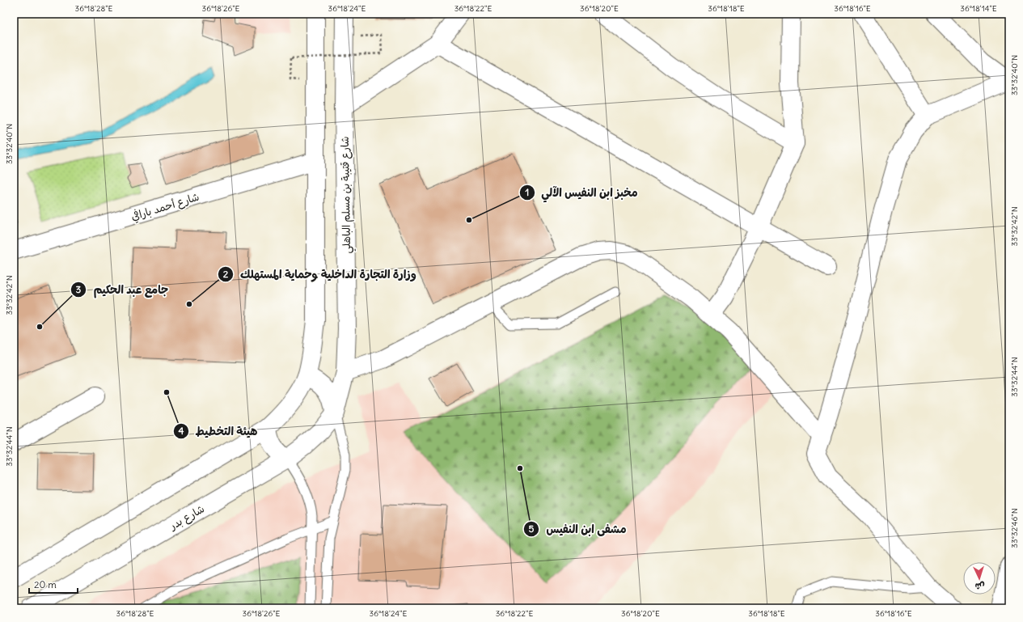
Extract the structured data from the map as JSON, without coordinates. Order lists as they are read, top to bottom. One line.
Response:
{"streets":{"street":["شارع قتيبة بن مسلم الباهلي","شارع أحمد بارافي","شارع بدر"]},"crossings":[["شارع قتيبة بن مسلم الباهلي","شارع بدر"]],"places":["مخبز ابن النفيس الآلي","وزارة التجارة الداخلية وحماية المستهلك","جامع عبد الحكيم","هيئة التخطيط","مشفى ابن النفيس"],"scale_bar":"20 m","north":"bottom","coordinates":["36°18'28\"E","36°18'26\"E","36°18'24\"E","36°18'22\"E","36°18'20\"E","36°18'18\"E","36°18'16\"E","36°18'14\"E","33°32'40\"N","33°32'42\"N","33°32'44\"N","33°32'46\"N"]}
